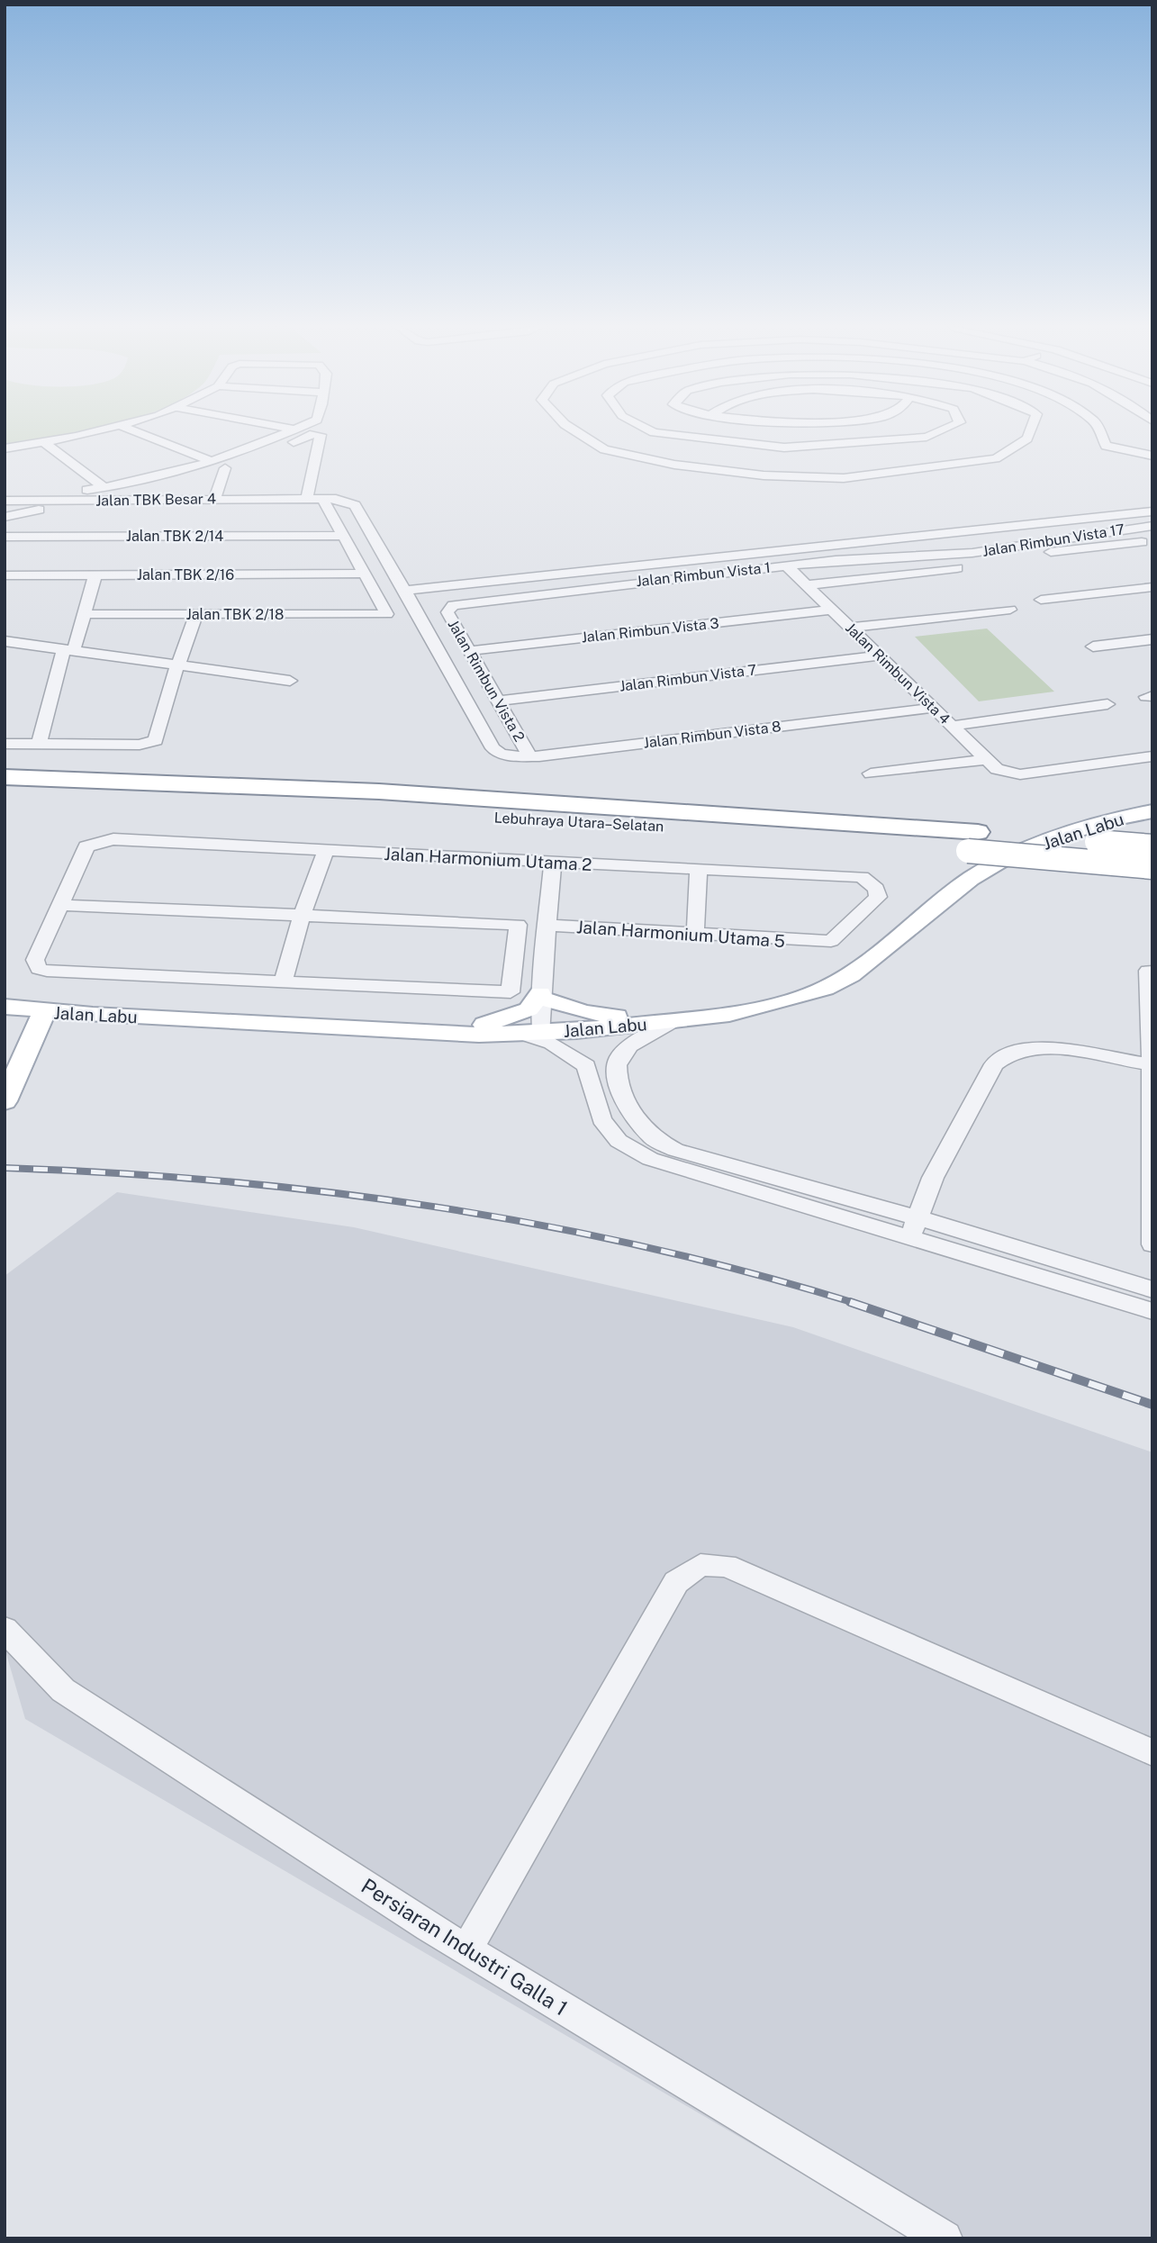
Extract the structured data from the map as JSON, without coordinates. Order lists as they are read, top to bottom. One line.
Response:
{"streets":{"highway":["Lebuhraya Utara–Selatan"],"main road":["Jalan Labu"],"street":["Jalan TBK Besar 4","Jalan TBK 2/14","Jalan Rimbun Vista 17","Jalan TBK 2/16","Jalan Rimbun Vista 1","Jalan TBK 2/18","Jalan Rimbun Vista 3","Jalan Rimbun Vista 4","Jalan Rimbun Vista 7","Jalan Rimbun Vista 2","Jalan Rimbun Vista 8","Jalan Harmonium Utama 2","Jalan Harmonium Utama 5","Persiaran Industri Galla 1"]},"crossings":[["Jalan TBK Besar 4","Jalan Rimbun Vista 8"],["Jalan Rimbun Vista 17","Jalan Rimbun Vista 1"],["Jalan TBK 2/16","Jalan TBK 2/18"],["Jalan Rimbun Vista 1","Jalan Rimbun Vista 4"],["Jalan Rimbun Vista 1","Jalan Rimbun Vista 2"],["Jalan Rimbun Vista 3","Jalan Rimbun Vista 4"],["Jalan Rimbun Vista 3","Jalan Rimbun Vista 2"],["Jalan Rimbun Vista 4","Jalan Rimbun Vista 7"],["Jalan Rimbun Vista 4","Jalan Rimbun Vista 8"],["Jalan Rimbun Vista 7","Jalan Rimbun Vista 2"],["Jalan Rimbun Vista 2","Jalan Rimbun Vista 8"],["Jalan Harmonium Utama 2","Jalan Harmonium Utama 5"]]}
